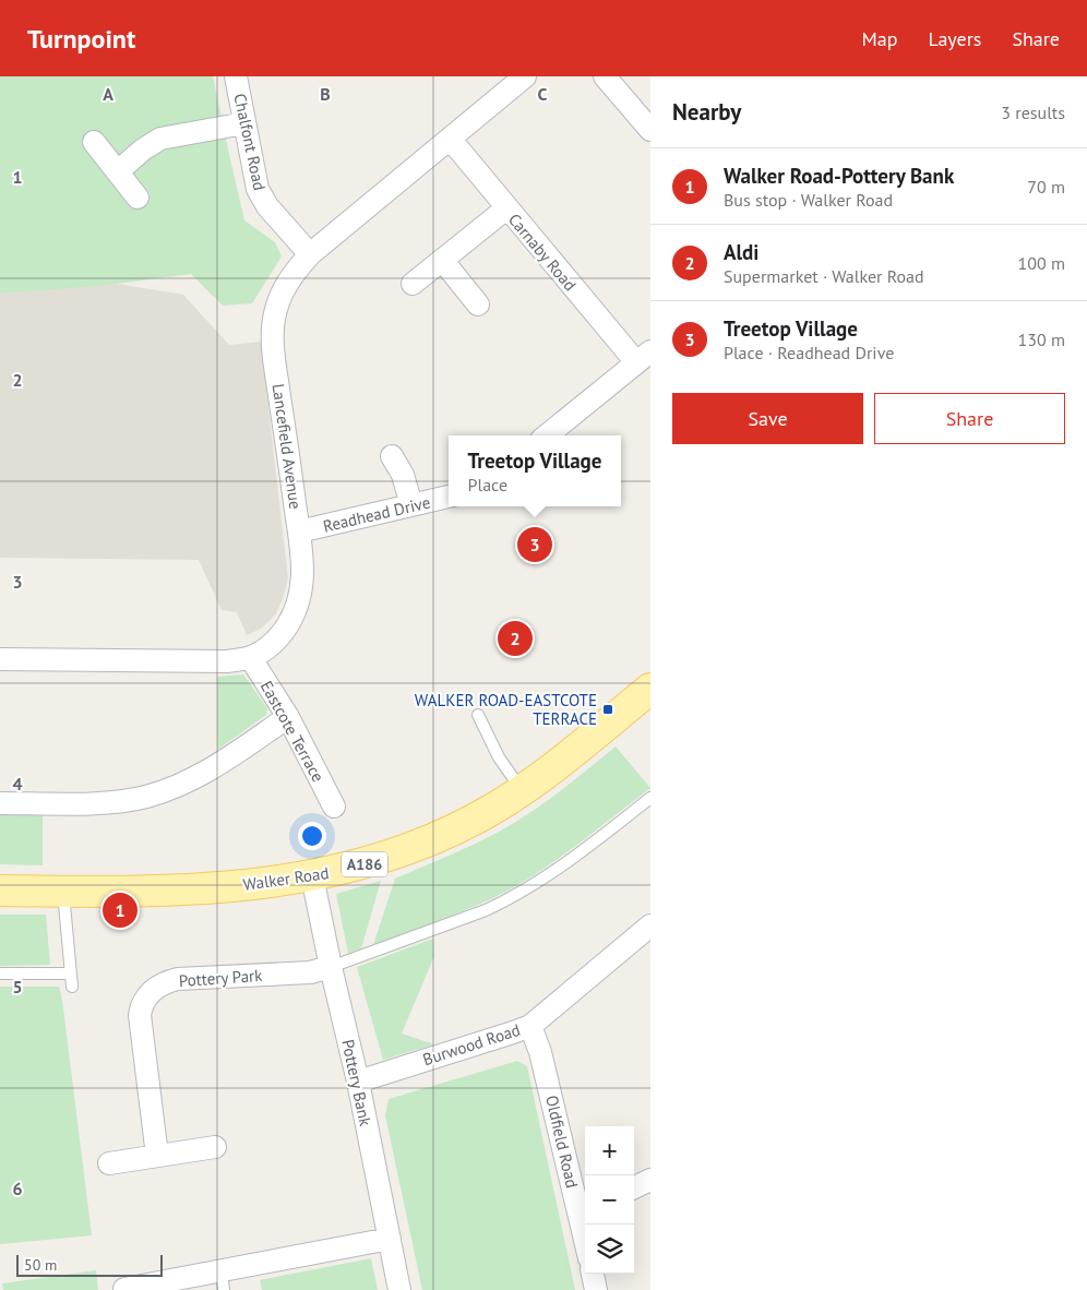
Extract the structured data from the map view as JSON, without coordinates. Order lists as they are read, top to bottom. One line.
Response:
{"streets":{"main road":["A186","Walker Road"],"street":["Chalfont Road","Carnaby Road","Lancefield Avenue","Readhead Drive","Eastcote Terrace","Pottery Park","Burwood Road","Pottery Bank","Oldfield Road"]},"crossings":[["Chalfont Road","Lancefield Avenue"],["Carnaby Road","Lancefield Avenue"],["Lancefield Avenue","Readhead Drive"],["Lancefield Avenue","Eastcote Terrace"],["Walker Road","Pottery Bank"],["Pottery Park","Pottery Bank"],["Burwood Road","Pottery Bank"],["Burwood Road","Oldfield Road"]],"places":{"transit":["WALKER ROAD-EASTCOTE TERRACE"]},"scale_bar":"50 m","page":{"header":"Turnpoint","nav":["Map","Layers","Share"],"heading":["Nearby","3 results"],"list":[{"mark":"1","name":"Walker Road-Pottery Bank","note":"Bus stop · Walker Road","value":"70 m"},{"mark":"2","name":"Aldi","note":"Supermarket · Walker Road","value":"100 m"},{"mark":"3","name":"Treetop Village","note":"Place · Readhead Drive","value":"130 m"}],"buttons":["Save","Share"],"popup":["Treetop Village","Place"],"pins":["3","2","1"],"map_buttons":["+","−"],"scale":"50 m"},"grid":{"columns":["A","B","C"],"rows":["1","2","3","4","5","6"]}}
